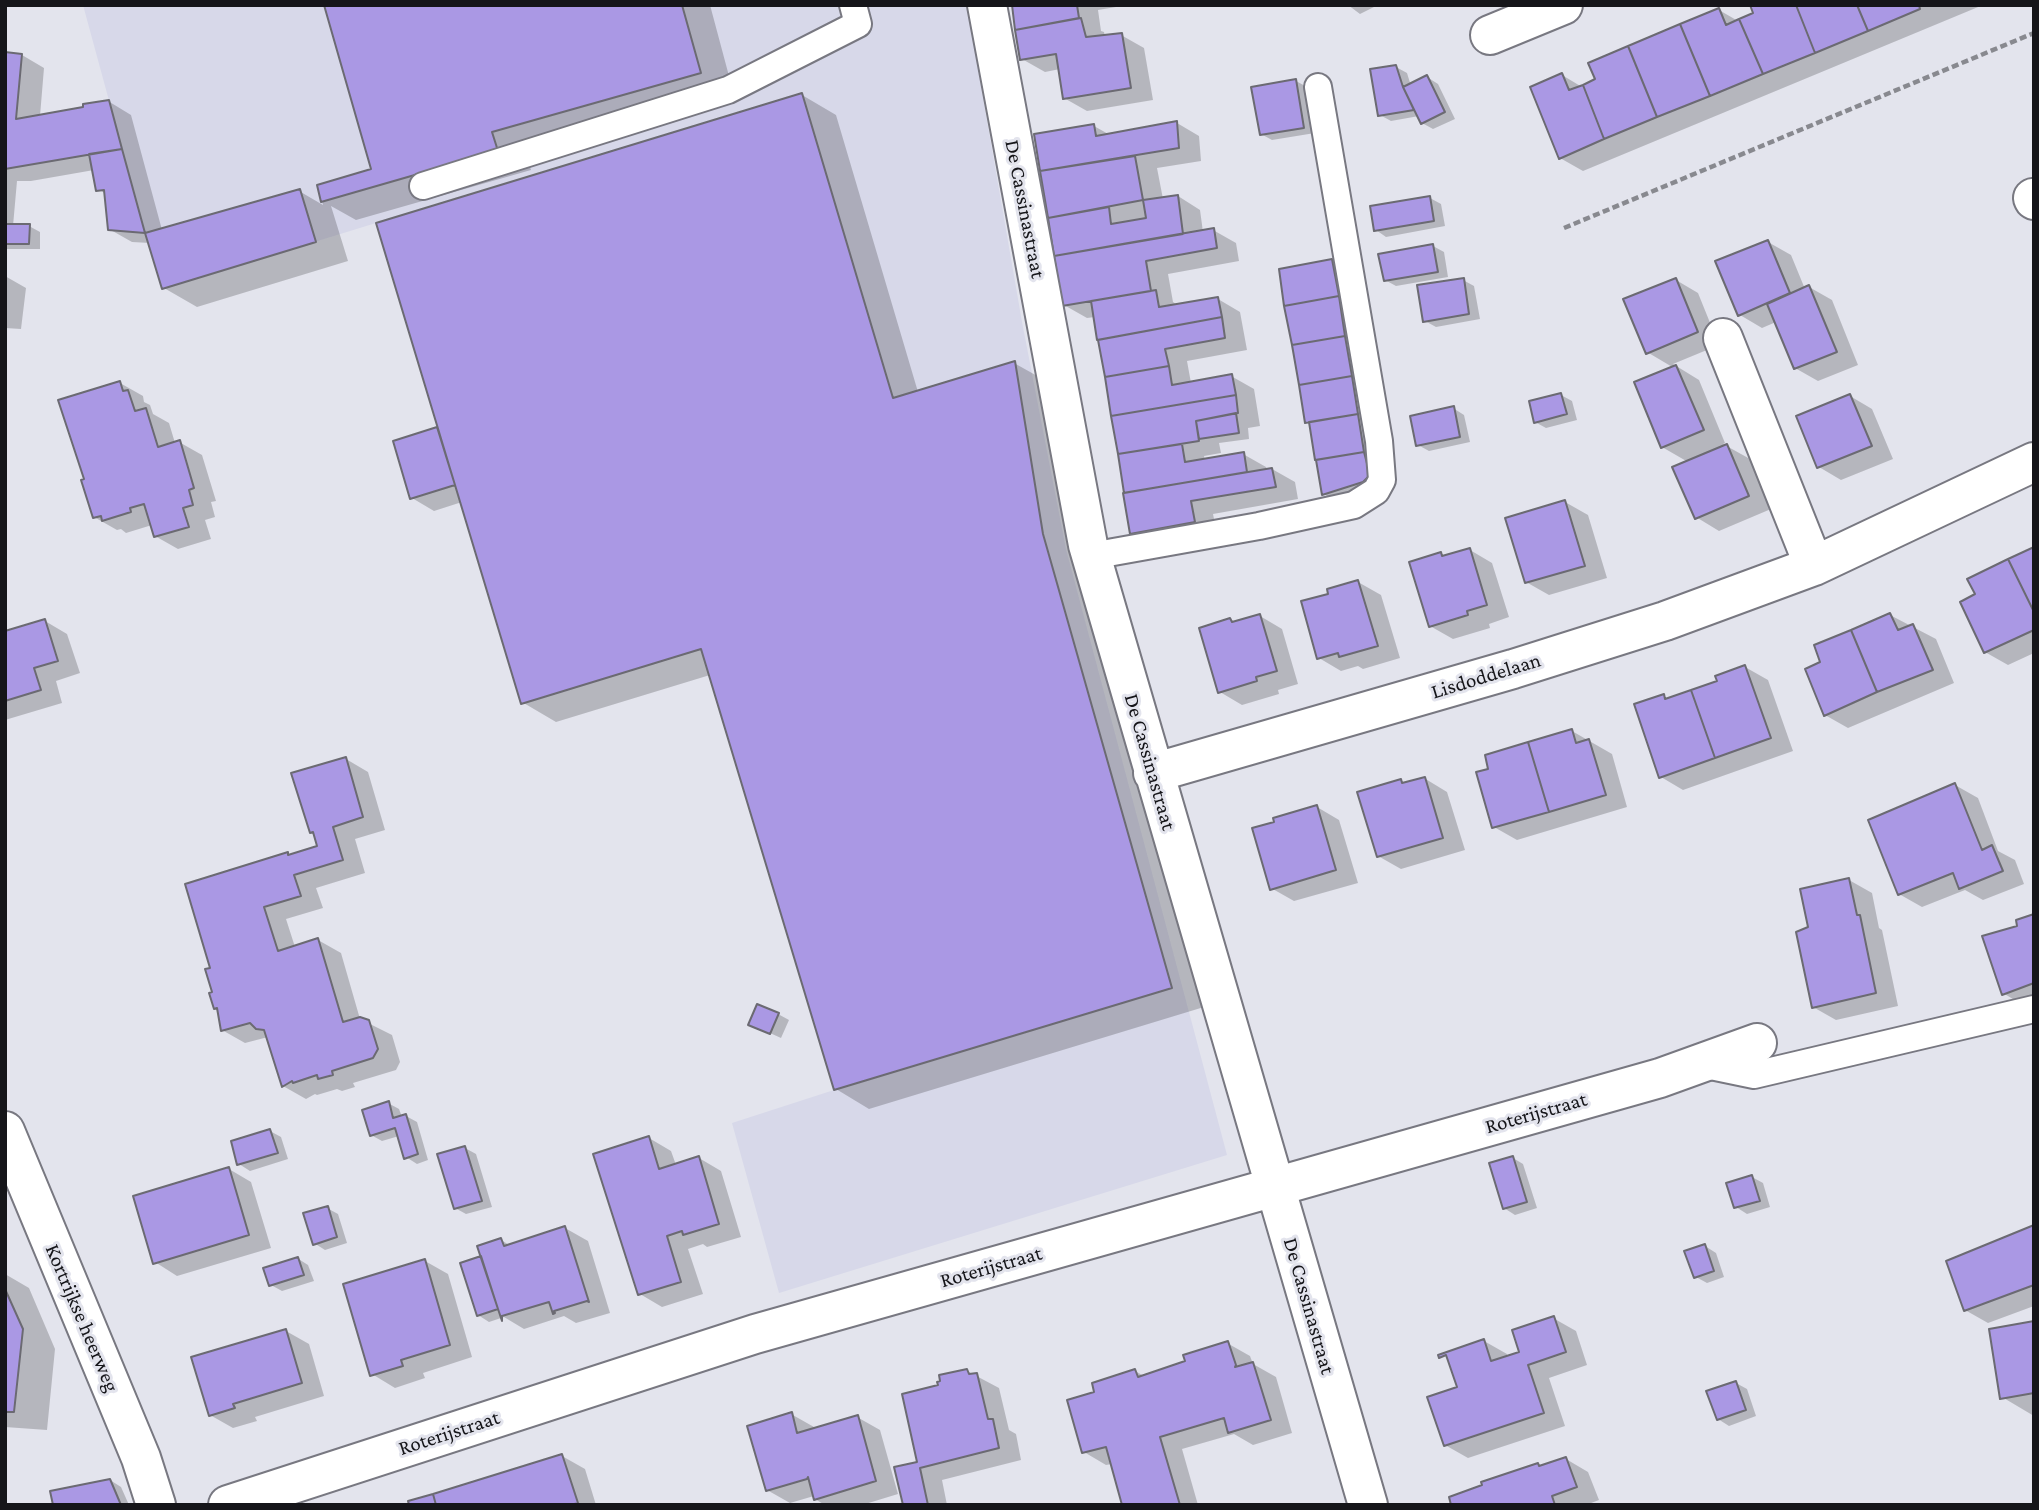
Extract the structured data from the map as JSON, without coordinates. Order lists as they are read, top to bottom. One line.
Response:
{"streets":{"street":["De Cassinastraat","Lisdoddelaan","Roterijstraat","Kortrijkse heerweg"]},"crossings":[["De Cassinastraat","Lisdoddelaan"],["De Cassinastraat","Roterijstraat"]]}
